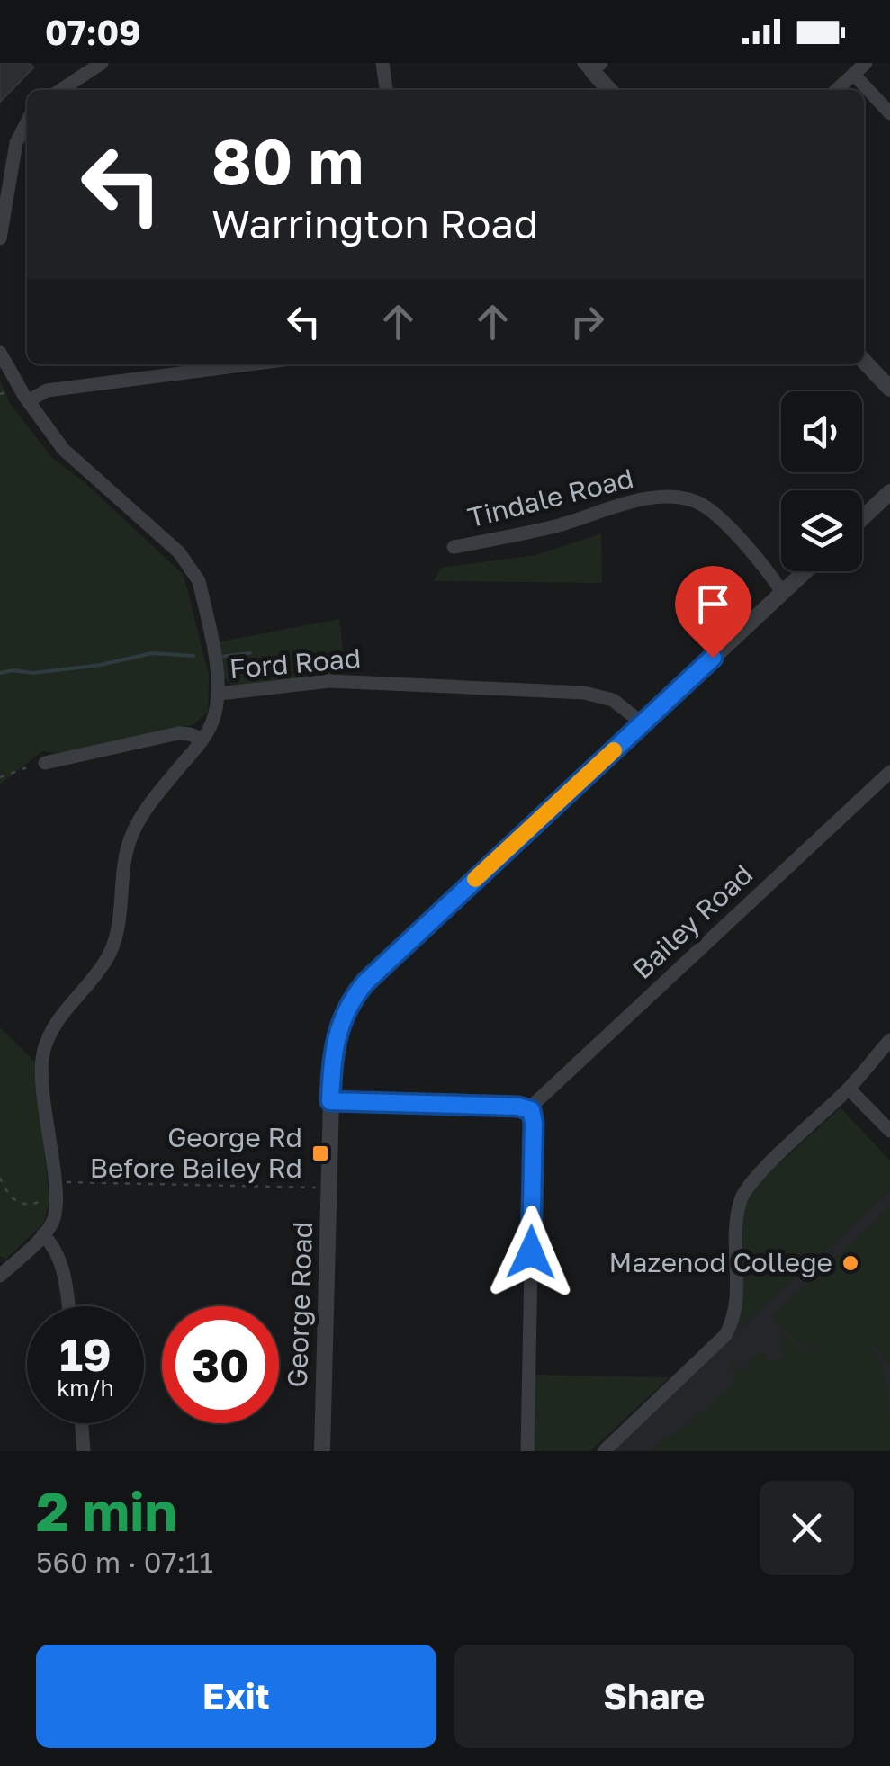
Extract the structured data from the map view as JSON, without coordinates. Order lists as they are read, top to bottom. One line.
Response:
{"streets":{"street":["Tindale Road","Ford Road","Bailey Road","George Road"]},"crossings":[["Tindale Road","George Road"],["Ford Road","George Road"]],"places":{"transit":["George Rd Before Bailey Rd"],"other":["Mazenod College"]},"page":{"status":"07:09","turn":["80 m","Warrington Road"],"speed":"19 km/h","limit":"30","heading":["2 min","560 m · 07:11"],"buttons":["Exit","Share"]}}
